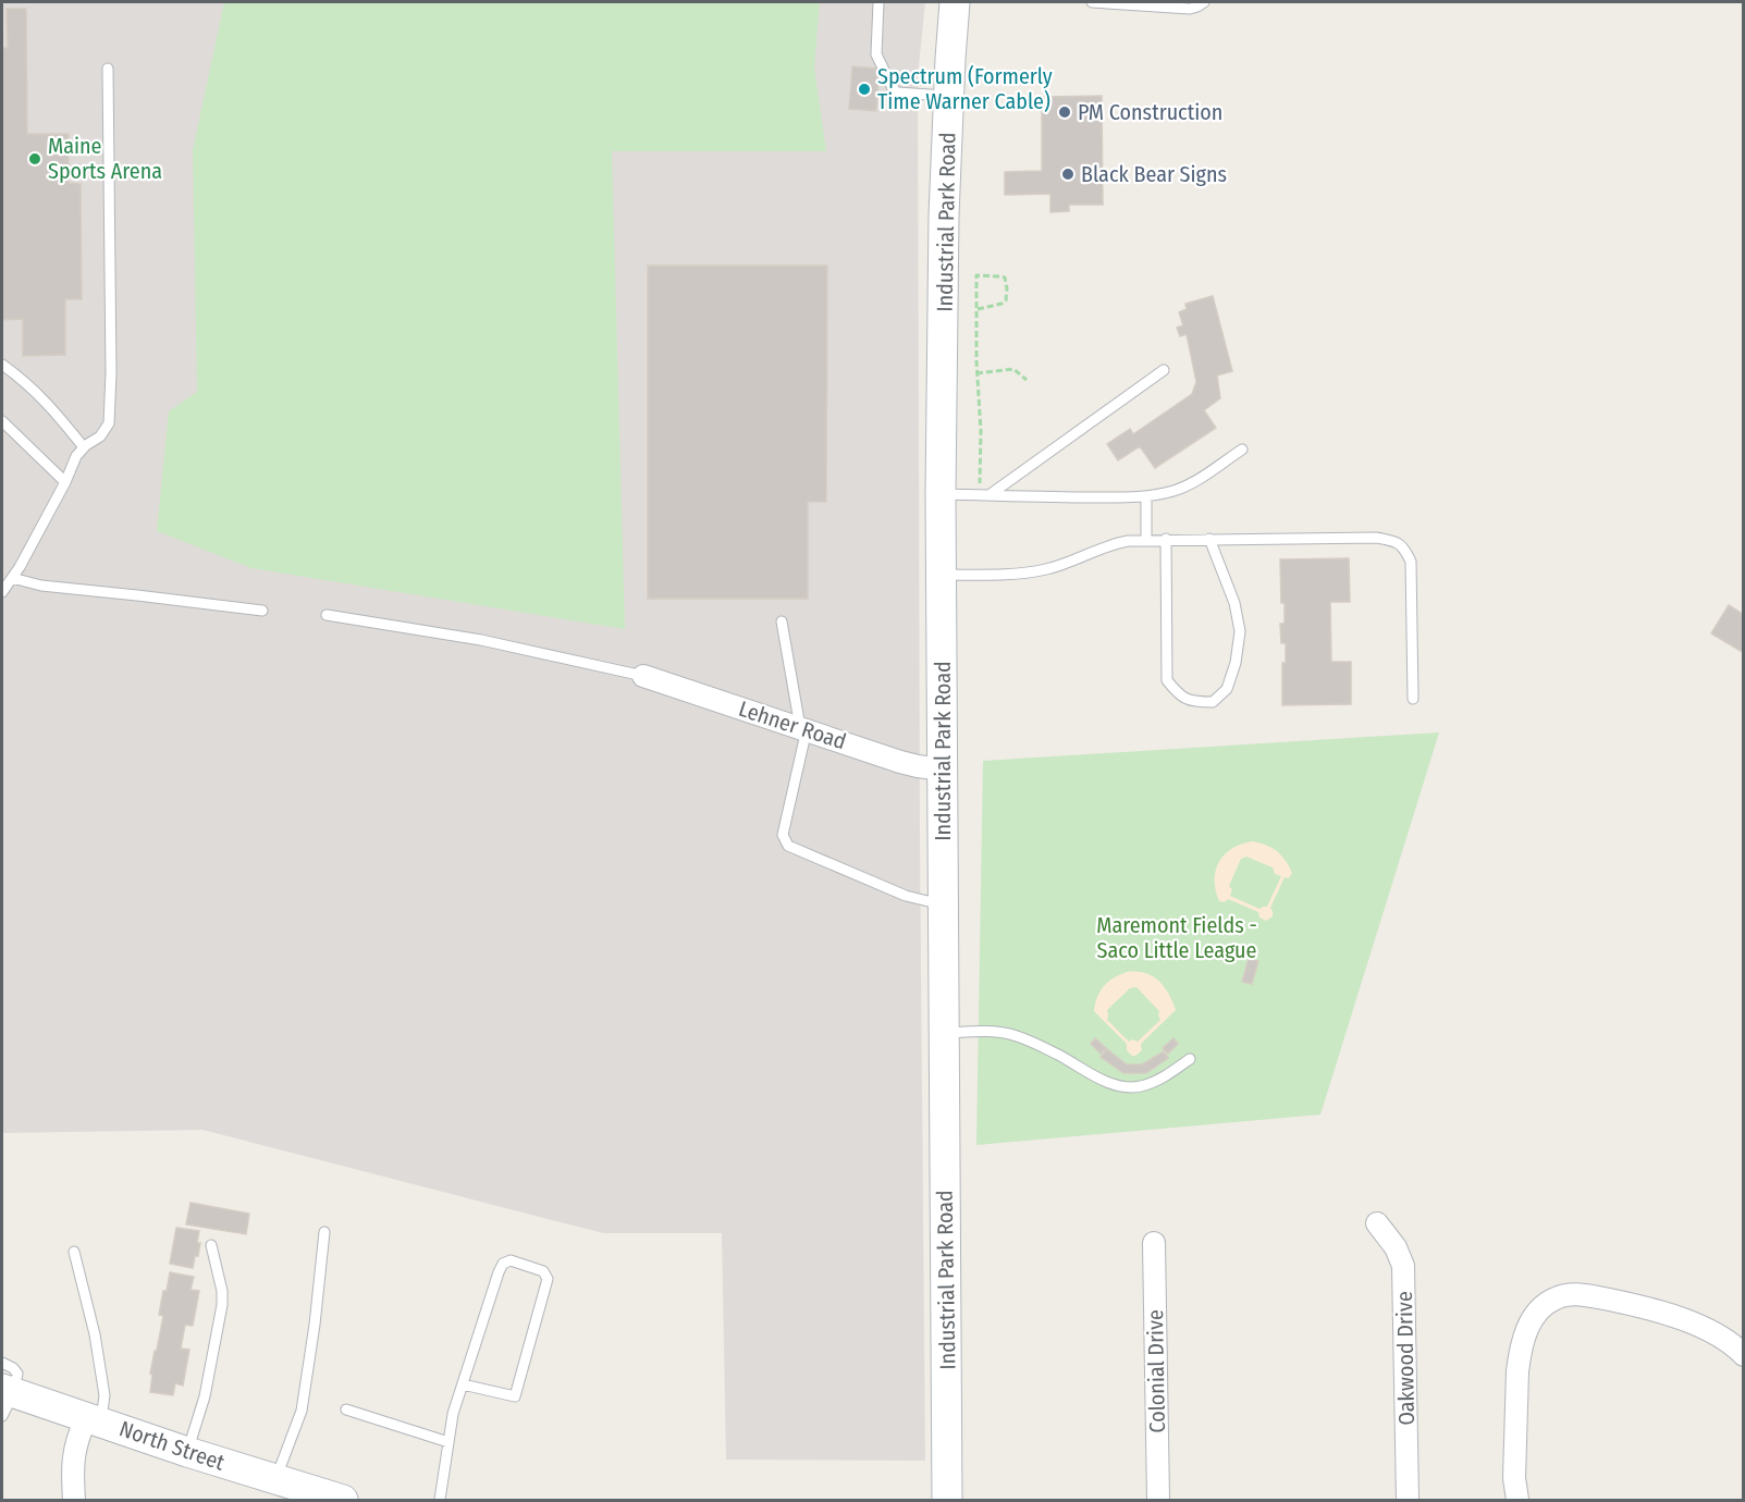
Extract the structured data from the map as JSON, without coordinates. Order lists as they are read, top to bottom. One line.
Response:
{"streets":{"main road":["Industrial Park Road","North Street"],"street":["Lehner Road","Oakwood Drive","Colonial Drive"]},"crossings":[["Industrial Park Road","Lehner Road"]],"parks":["Maremont Fields - Saco Little League"],"places":["Spectrum (Formerly Time Warner Cable)","PM Construction","Maine Sports Arena","Black Bear Signs"]}
